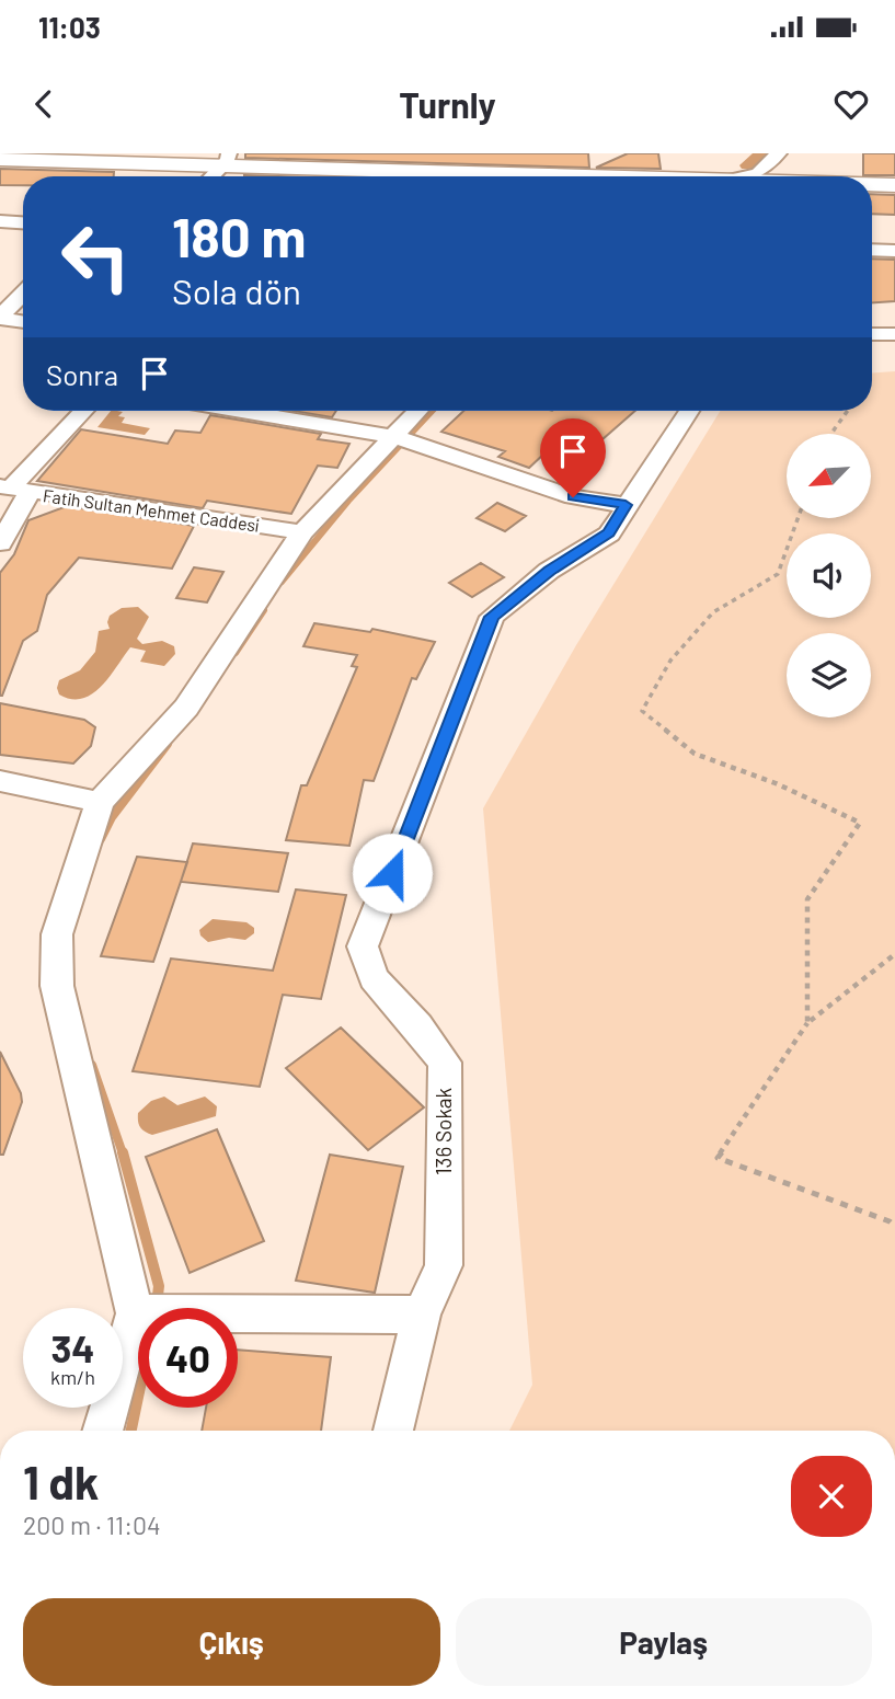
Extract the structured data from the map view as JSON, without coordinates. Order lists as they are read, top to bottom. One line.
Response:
{"streets":{"street":["Fatih Sultan Mehmet Caddesi","136 Sokak"]},"north":"bottom left","page":{"status":"11:03","header":"Turnly","turn":["180 m","Sola dön"],"then":"Sonra","speed":"34 km/h","limit":"40","heading":["1 dk","200 m · 11:04"],"buttons":["Çıkış","Paylaş"]}}
